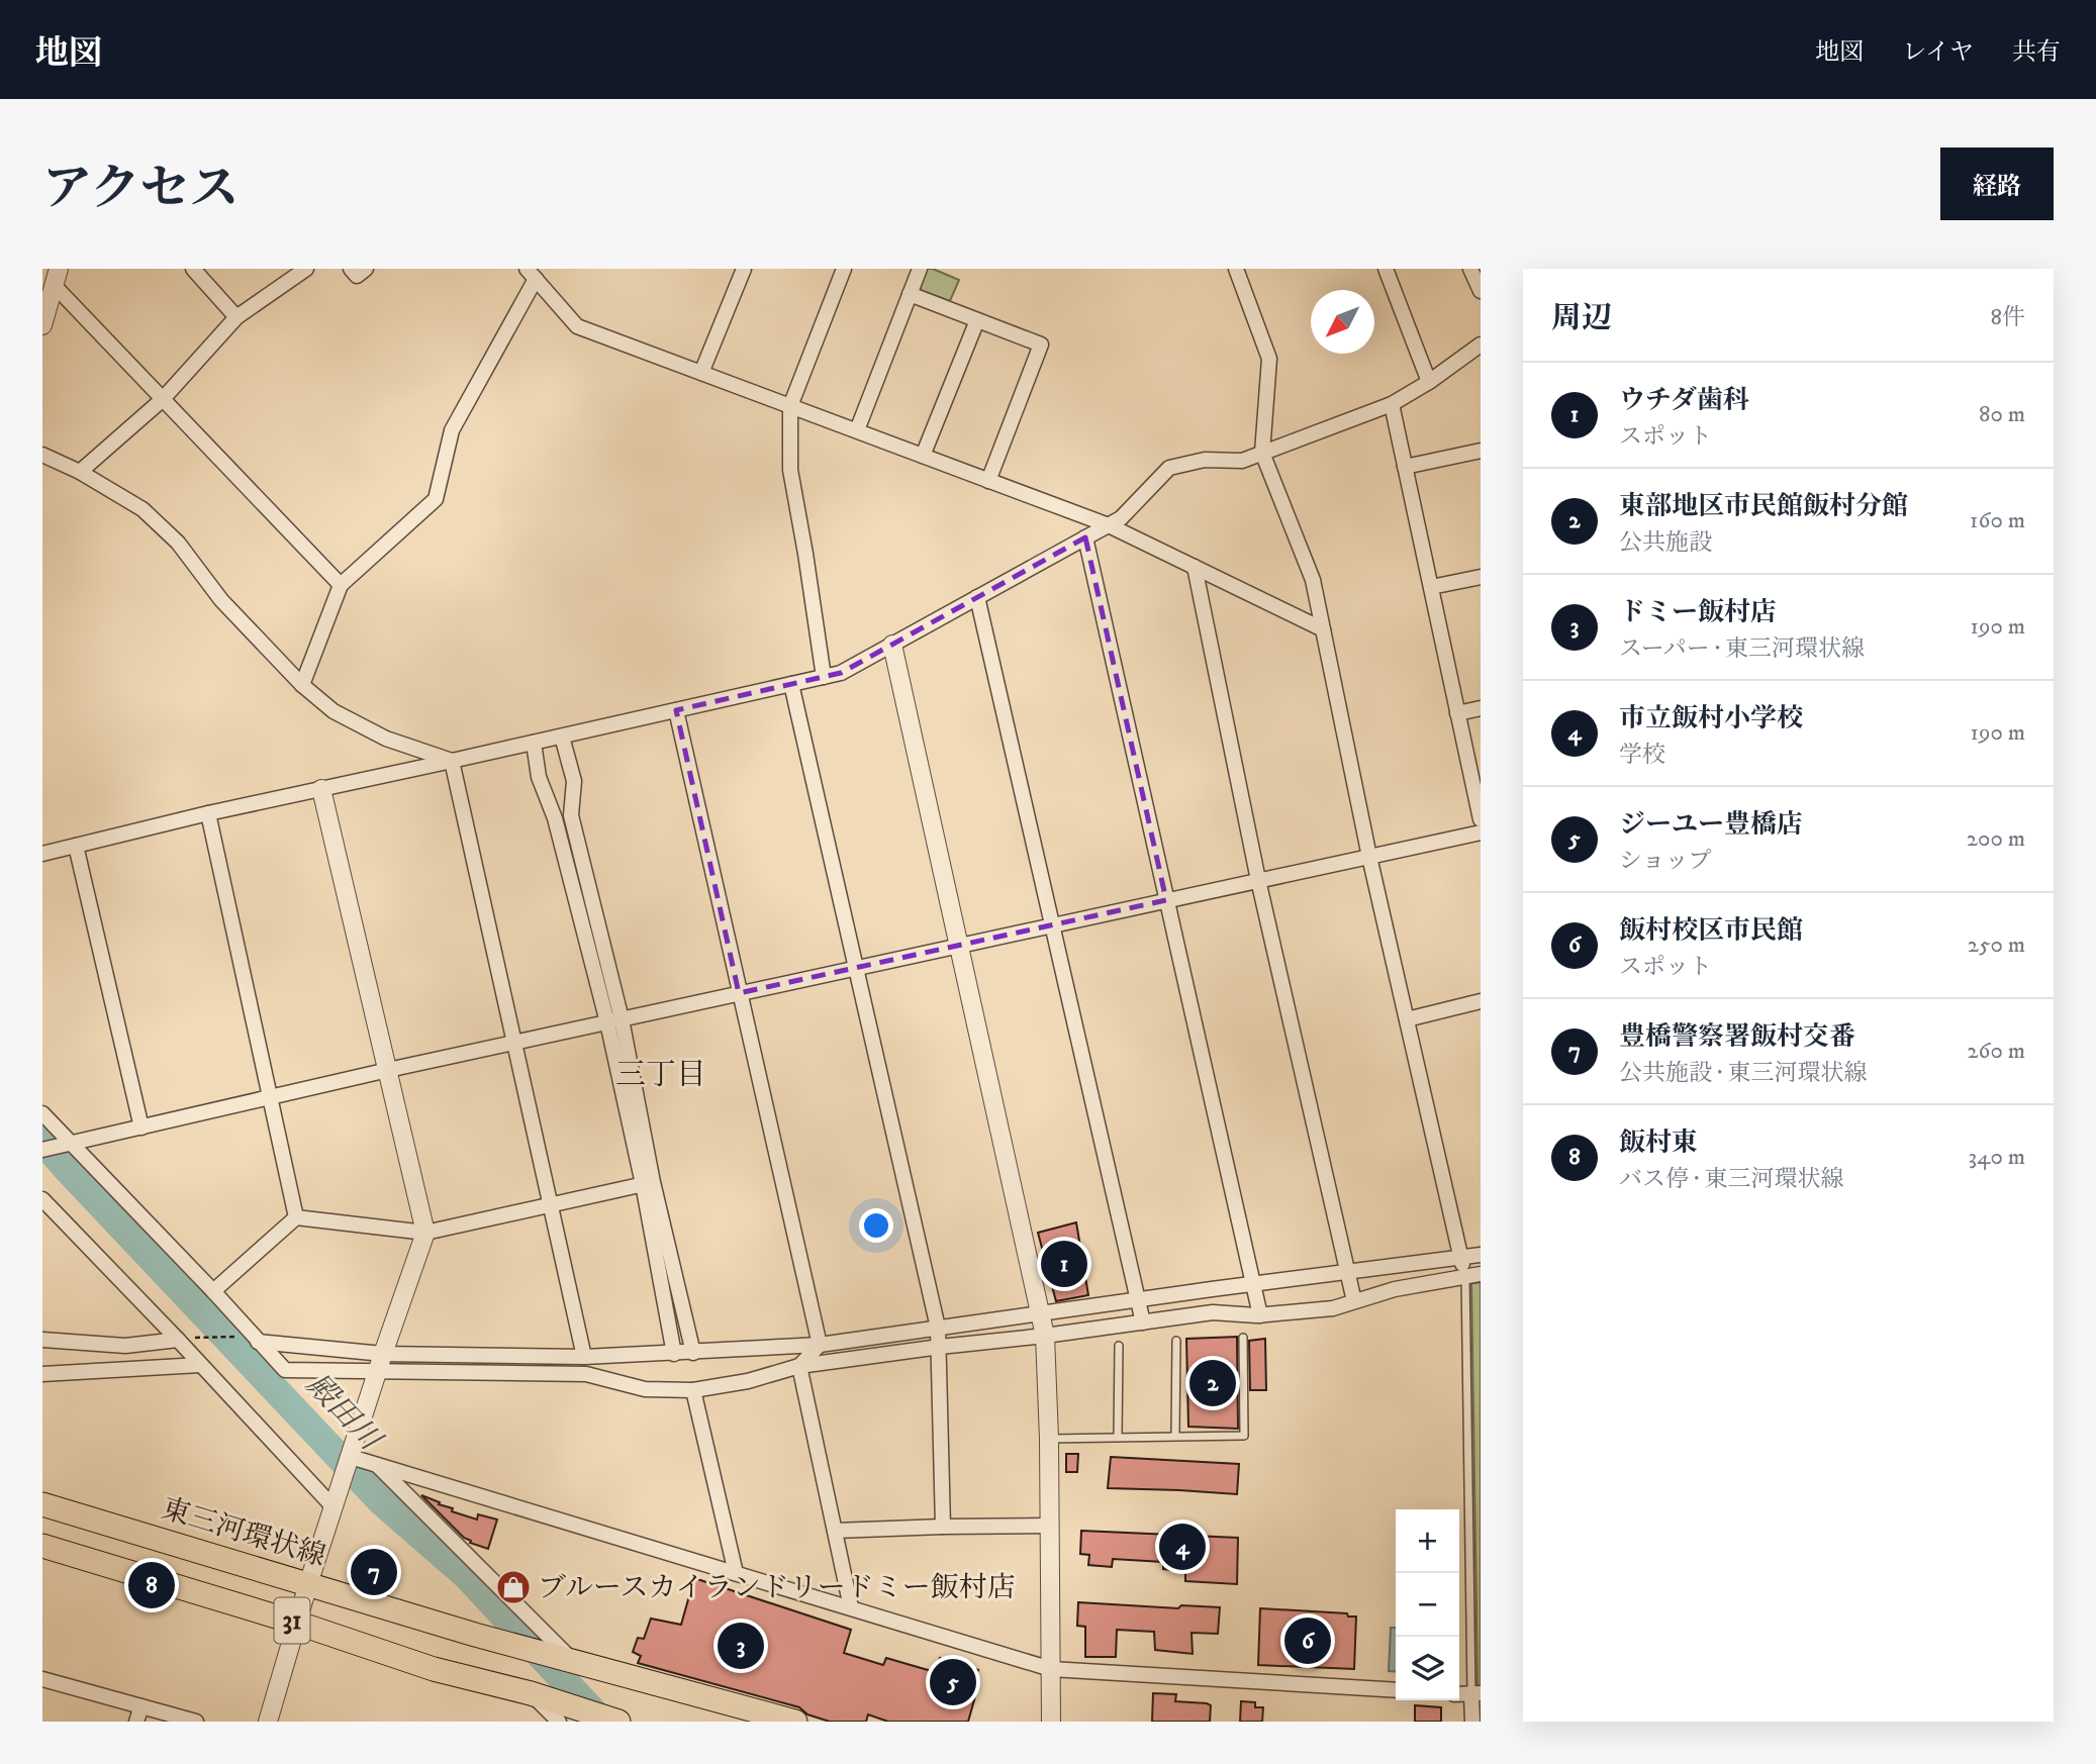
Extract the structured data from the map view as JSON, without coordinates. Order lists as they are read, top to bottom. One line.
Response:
{"streets":{"main road":["東三河環状線","31"]},"districts":["三丁目"],"water":["殿田川"],"places":{"shop":["ブルースカイランドリードミー飯村店"]},"north":"bottom left","page":{"header":"地図","nav":["地図","レイヤ","共有"],"title":"アクセス","buttons":"経路","heading":["周辺","8件"],"list":[{"mark":"1","name":"ウチダ歯科","note":"スポット","value":"80 m"},{"mark":"2","name":"東部地区市民館飯村分館","note":"公共施設","value":"160 m"},{"mark":"3","name":"ドミー飯村店","note":"スーパー · 東三河環状線","value":"190 m"},{"mark":"4","name":"市立飯村小学校","note":"学校","value":"190 m"},{"mark":"5","name":"ジーユー豊橋店","note":"ショップ","value":"200 m"},{"mark":"6","name":"飯村校区市民館","note":"スポット","value":"250 m"},{"mark":"7","name":"豊橋警察署飯村交番","note":"公共施設 · 東三河環状線","value":"260 m"},{"mark":"8","name":"飯村東","note":"バス停 · 東三河環状線","value":"340 m"}],"pins":["1","2","4","7","8","6","3","5"],"map_buttons":["+","−"]}}
